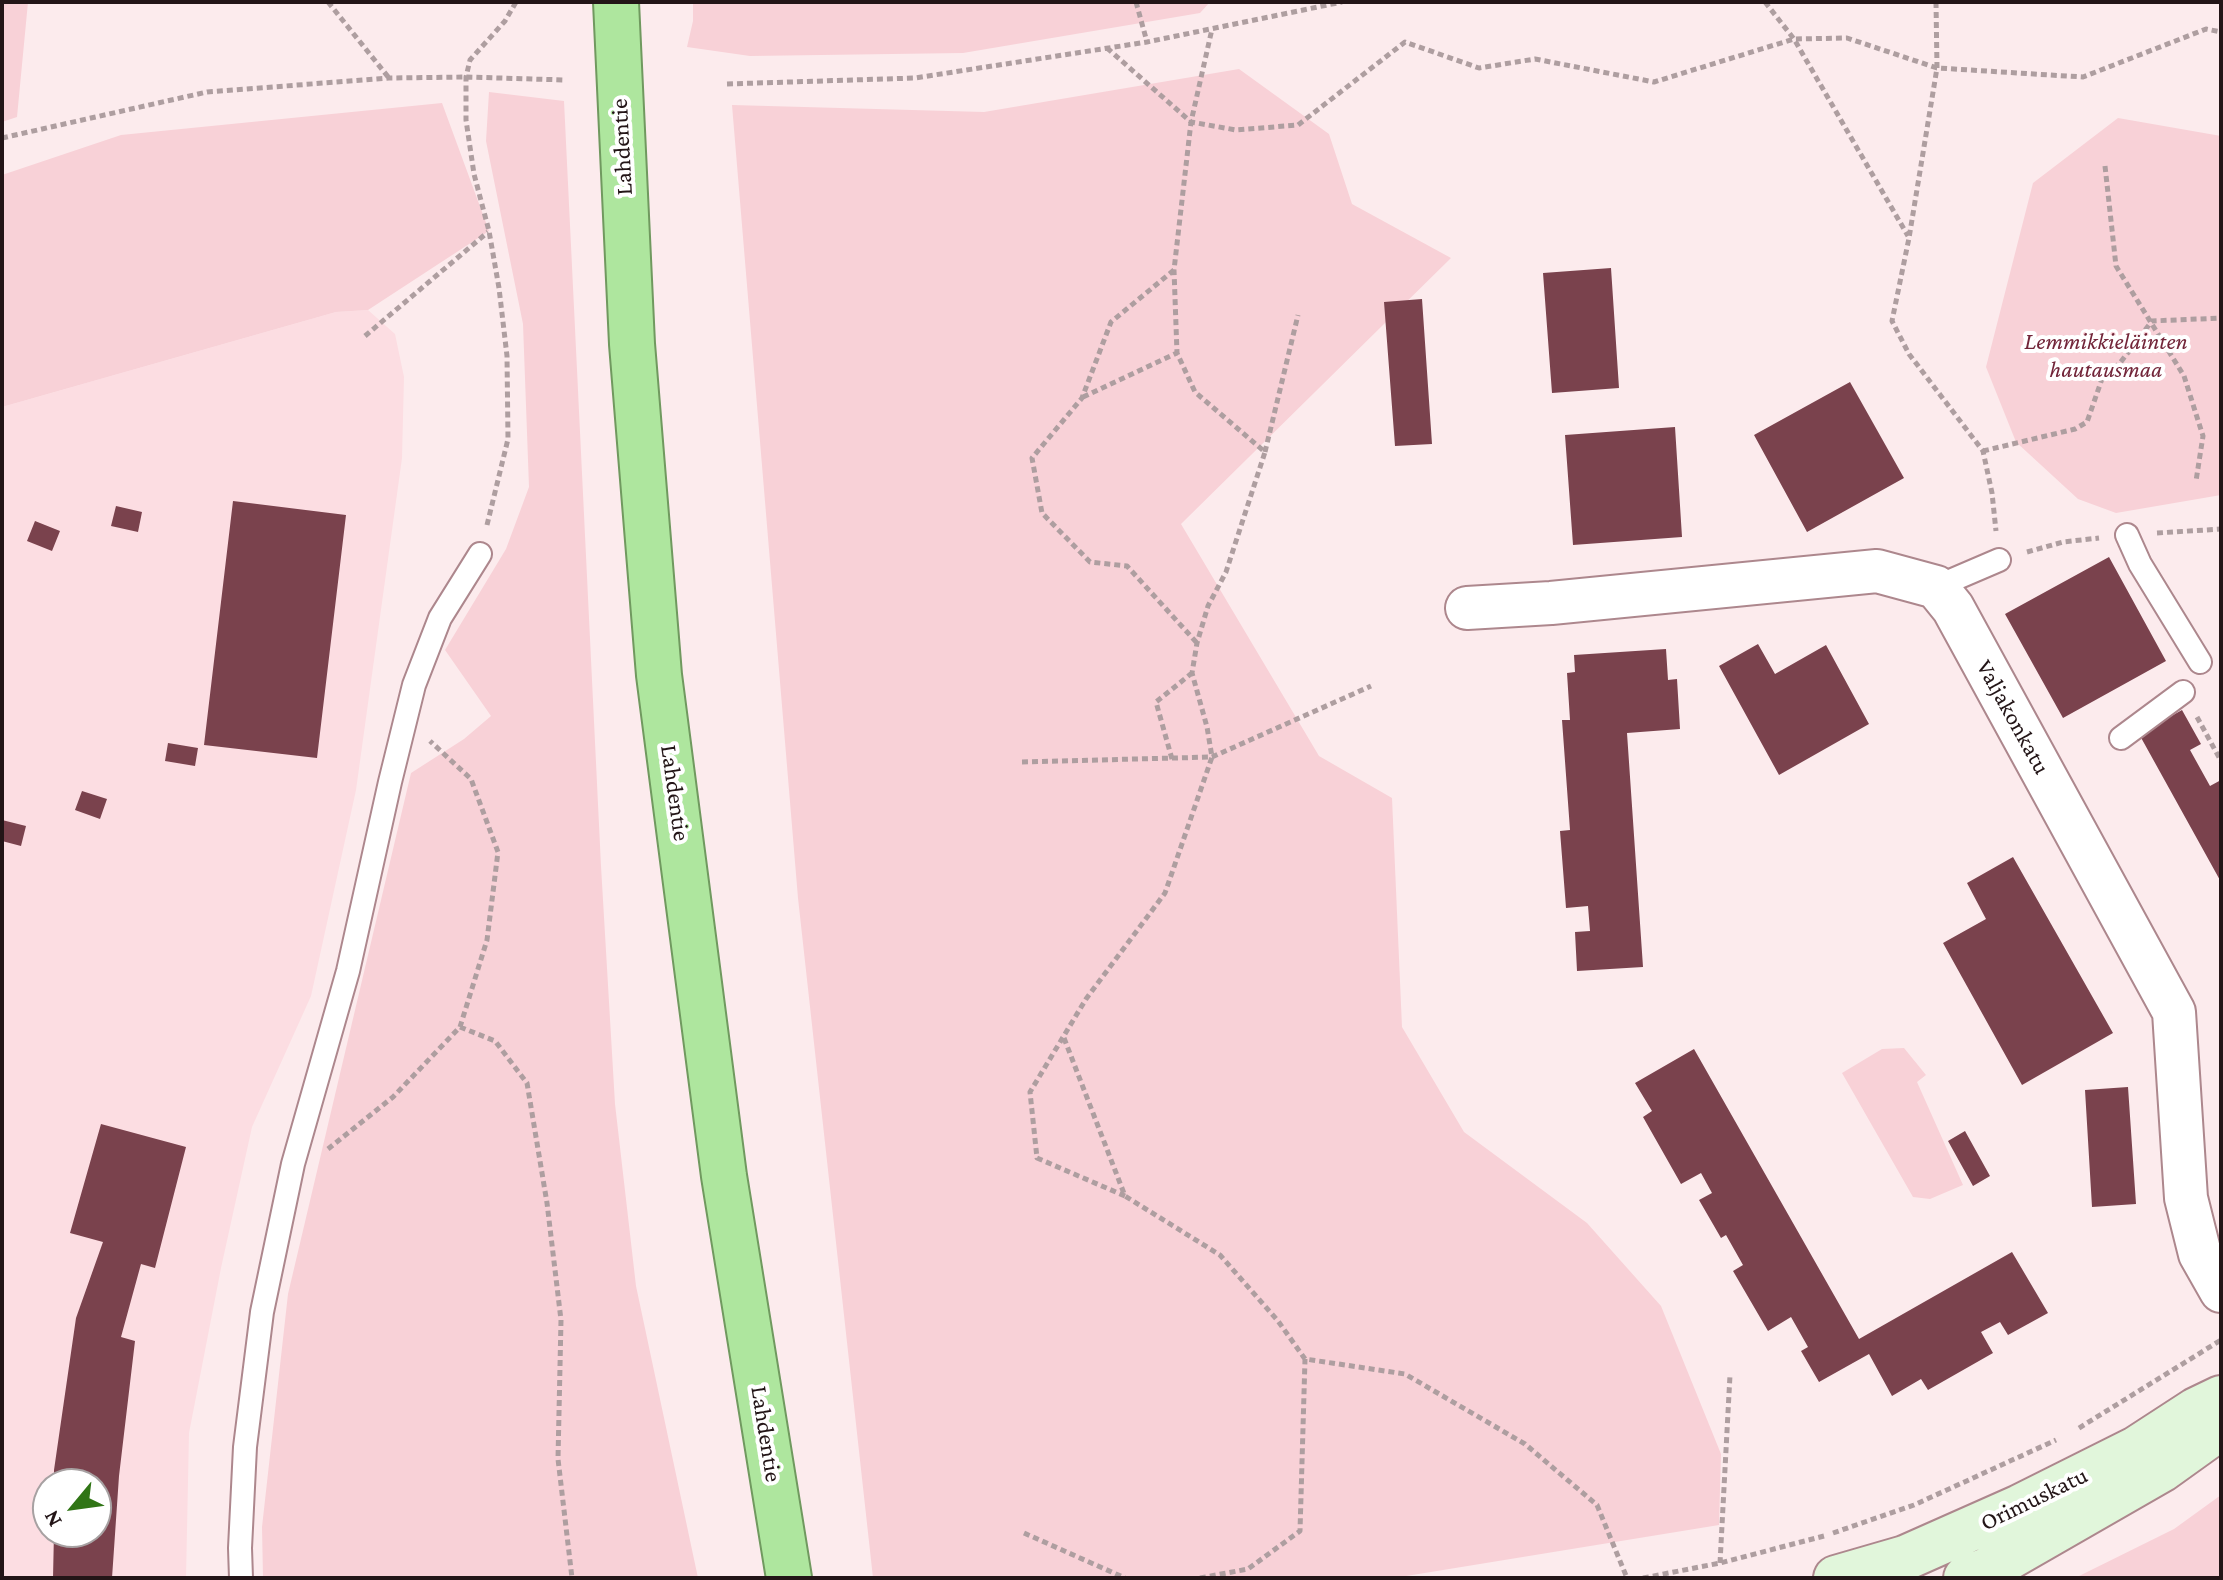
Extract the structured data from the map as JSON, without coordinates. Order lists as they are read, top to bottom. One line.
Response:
{"streets":{"highway":["Lahdentie"],"main road":["Orimuskatu"],"street":["Valjakonkatu"]},"parks":["Lemmikkieläinten hautausmaa"],"north":"bottom left"}
